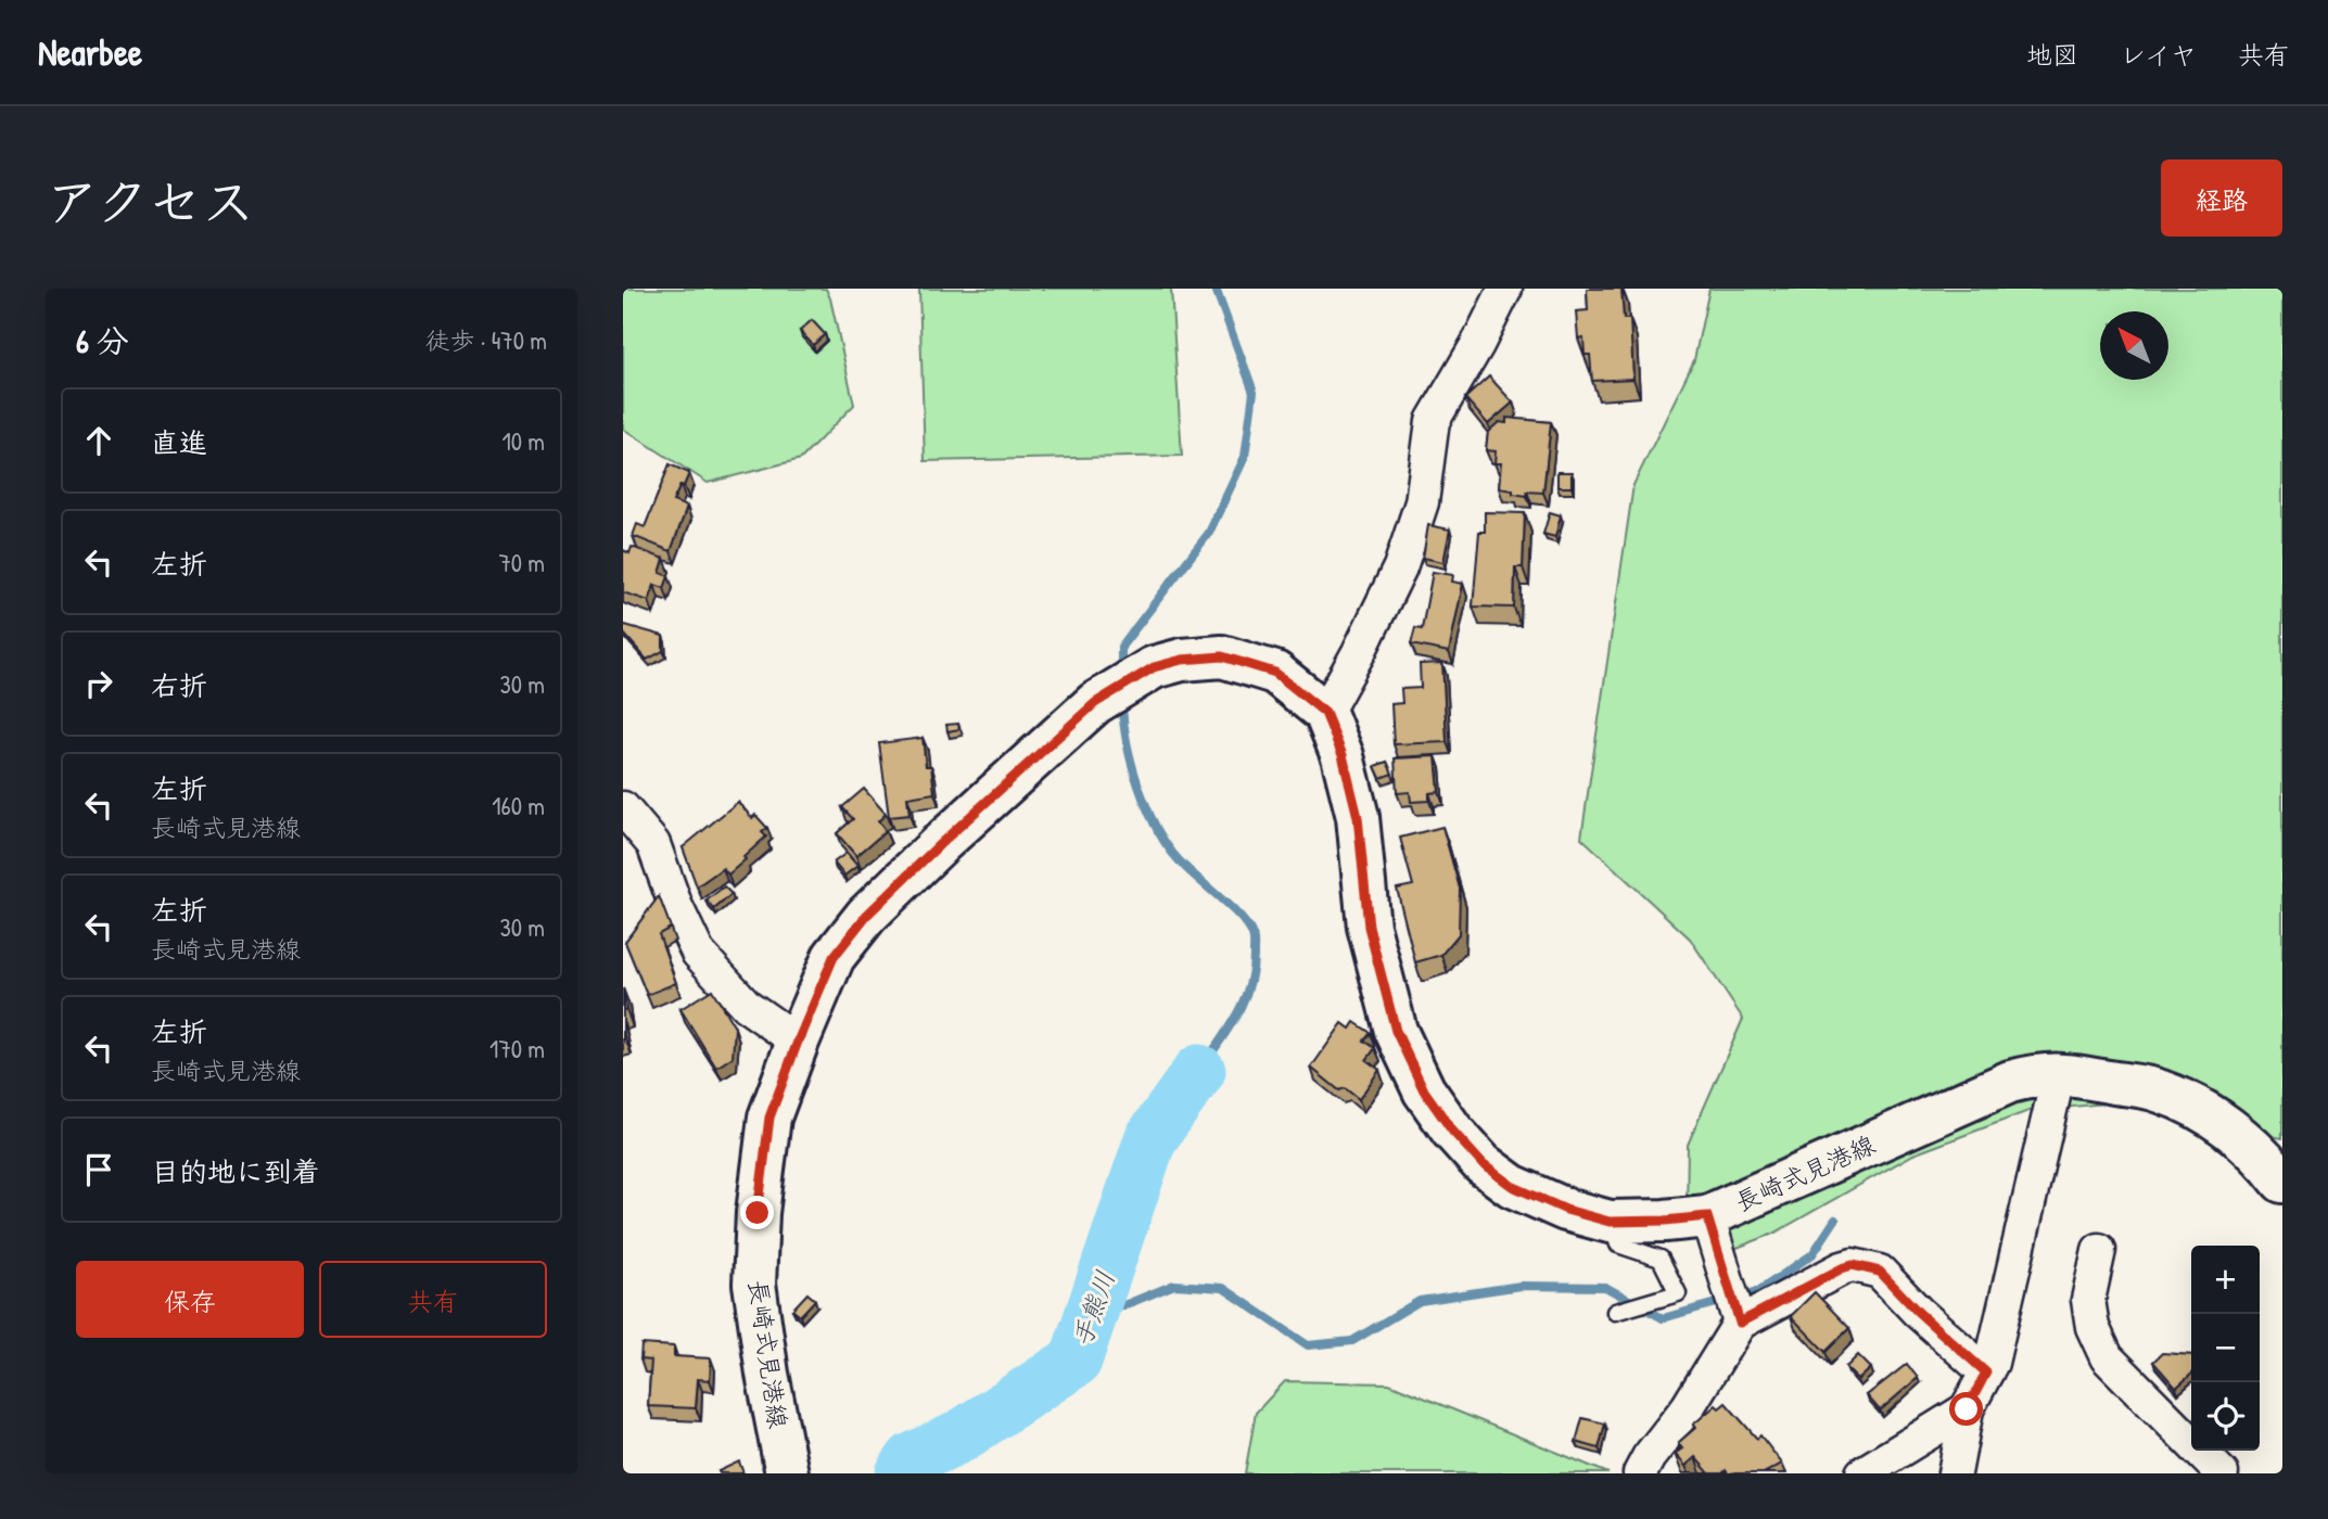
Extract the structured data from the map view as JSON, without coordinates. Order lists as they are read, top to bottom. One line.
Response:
{"streets":{"main road":["長崎式見港線"]},"water":["手熊川"],"north":"top left","page":{"header":"Nearbee","nav":["地図","レイヤ","共有"],"title":"アクセス","buttons":["経路",["保存","共有"]],"heading":["6 分","徒歩 · 470 m"],"list":[["直進","10 m"],["左折","70 m"],["右折","30 m"],["左折","長崎式見港線","160 m"],["左折","長崎式見港線","30 m"],["左折","長崎式見港線","170 m"],"目的地に到着"],"map_buttons":["+","−"]}}
